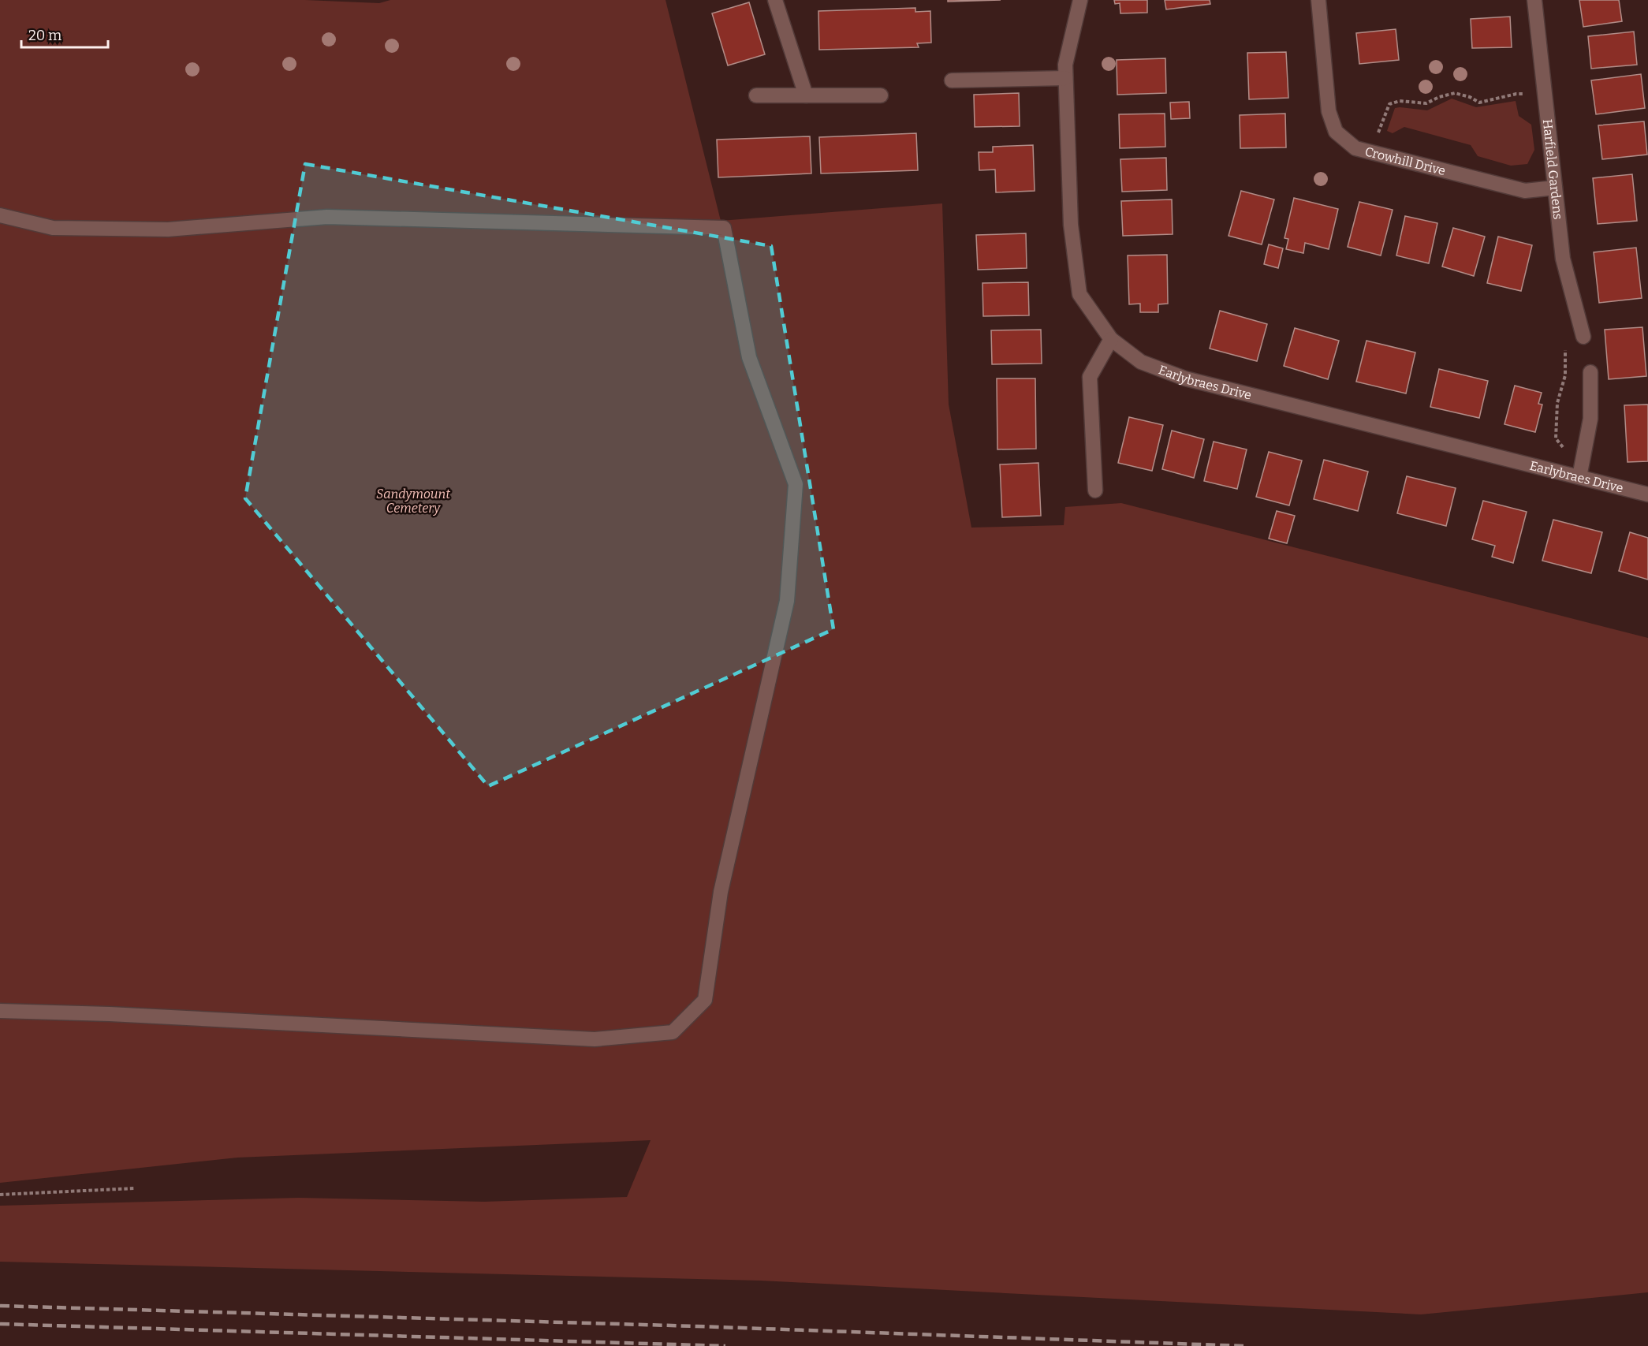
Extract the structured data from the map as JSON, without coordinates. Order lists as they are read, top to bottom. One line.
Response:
{"streets":{"street":["Crowhill Drive","Harfield Gardens","Earlybraes Drive"]},"crossings":[["Crowhill Drive","Harfield Gardens"]],"parks":["Sandymount Cemetery"],"scale_bar":"20 m"}
